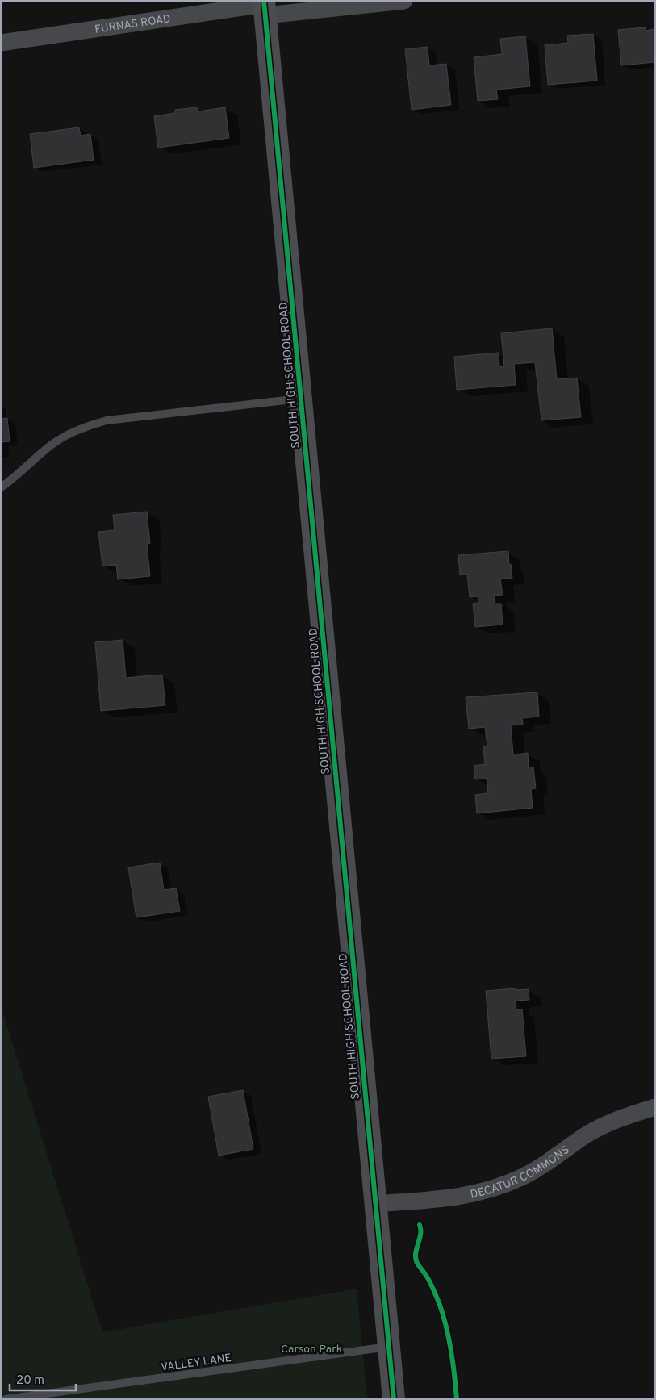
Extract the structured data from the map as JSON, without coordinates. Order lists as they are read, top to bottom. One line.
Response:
{"streets":{"main road":["SOUTH HIGH SCHOOL ROAD"],"street":["FURNAS ROAD","DECATUR COMMONS"],"lane":["VALLEY LANE"]},"crossings":[["FURNAS ROAD","SOUTH HIGH SCHOOL ROAD"],["SOUTH HIGH SCHOOL ROAD","DECATUR COMMONS"],["SOUTH HIGH SCHOOL ROAD","VALLEY LANE"]],"parks":["Carson Park"],"scale_bar":"20 m"}
